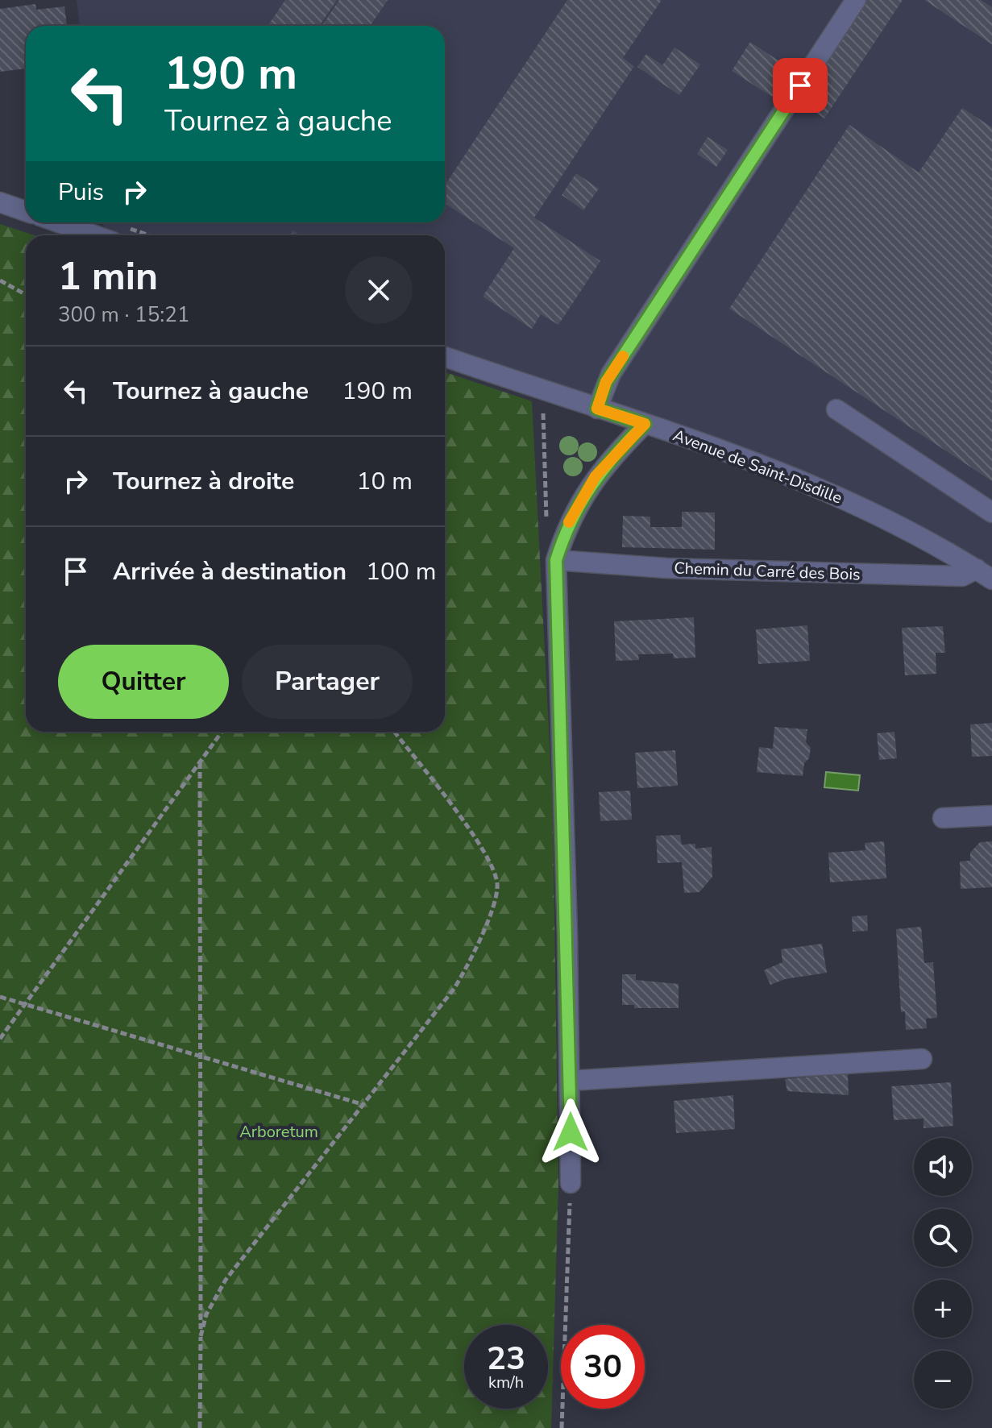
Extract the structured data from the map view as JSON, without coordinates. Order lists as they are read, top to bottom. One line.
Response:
{"streets":{"street":["Avenue de Saint-Disdille","Chemin du Carré des Bois"]},"crossings":[["Avenue de Saint-Disdille","Chemin du Carré des Bois"]],"parks":["Arboretum"],"page":{"turn":["190 m","Tournez à gauche"],"then":"Puis","heading":["1 min","300 m · 15:21"],"list":[{"name":"Tournez à gauche","value":"190 m"},{"name":"Tournez à droite","value":"10 m"},{"name":"Arrivée à destination","value":"100 m"}],"buttons":["Quitter","Partager"],"map_buttons":["+","−"],"speed":"23 km/h","limit":"30"}}
